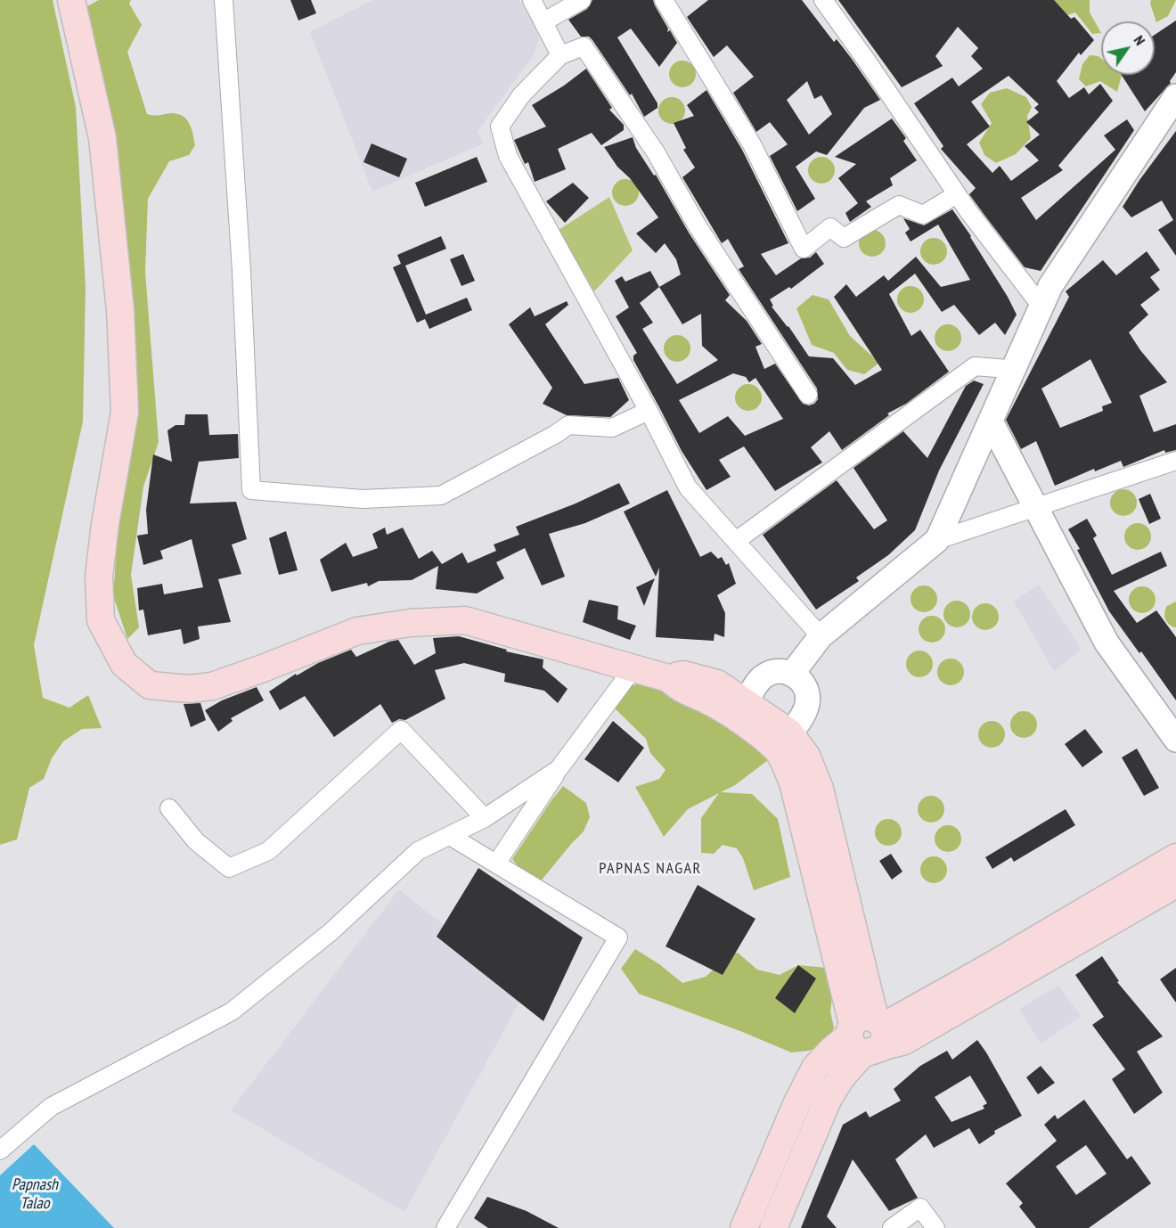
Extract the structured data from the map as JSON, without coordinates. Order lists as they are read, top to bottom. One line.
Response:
{"districts":["PAPNAS NAGAR"],"water":["Papnash Talao"],"north":"top right"}
